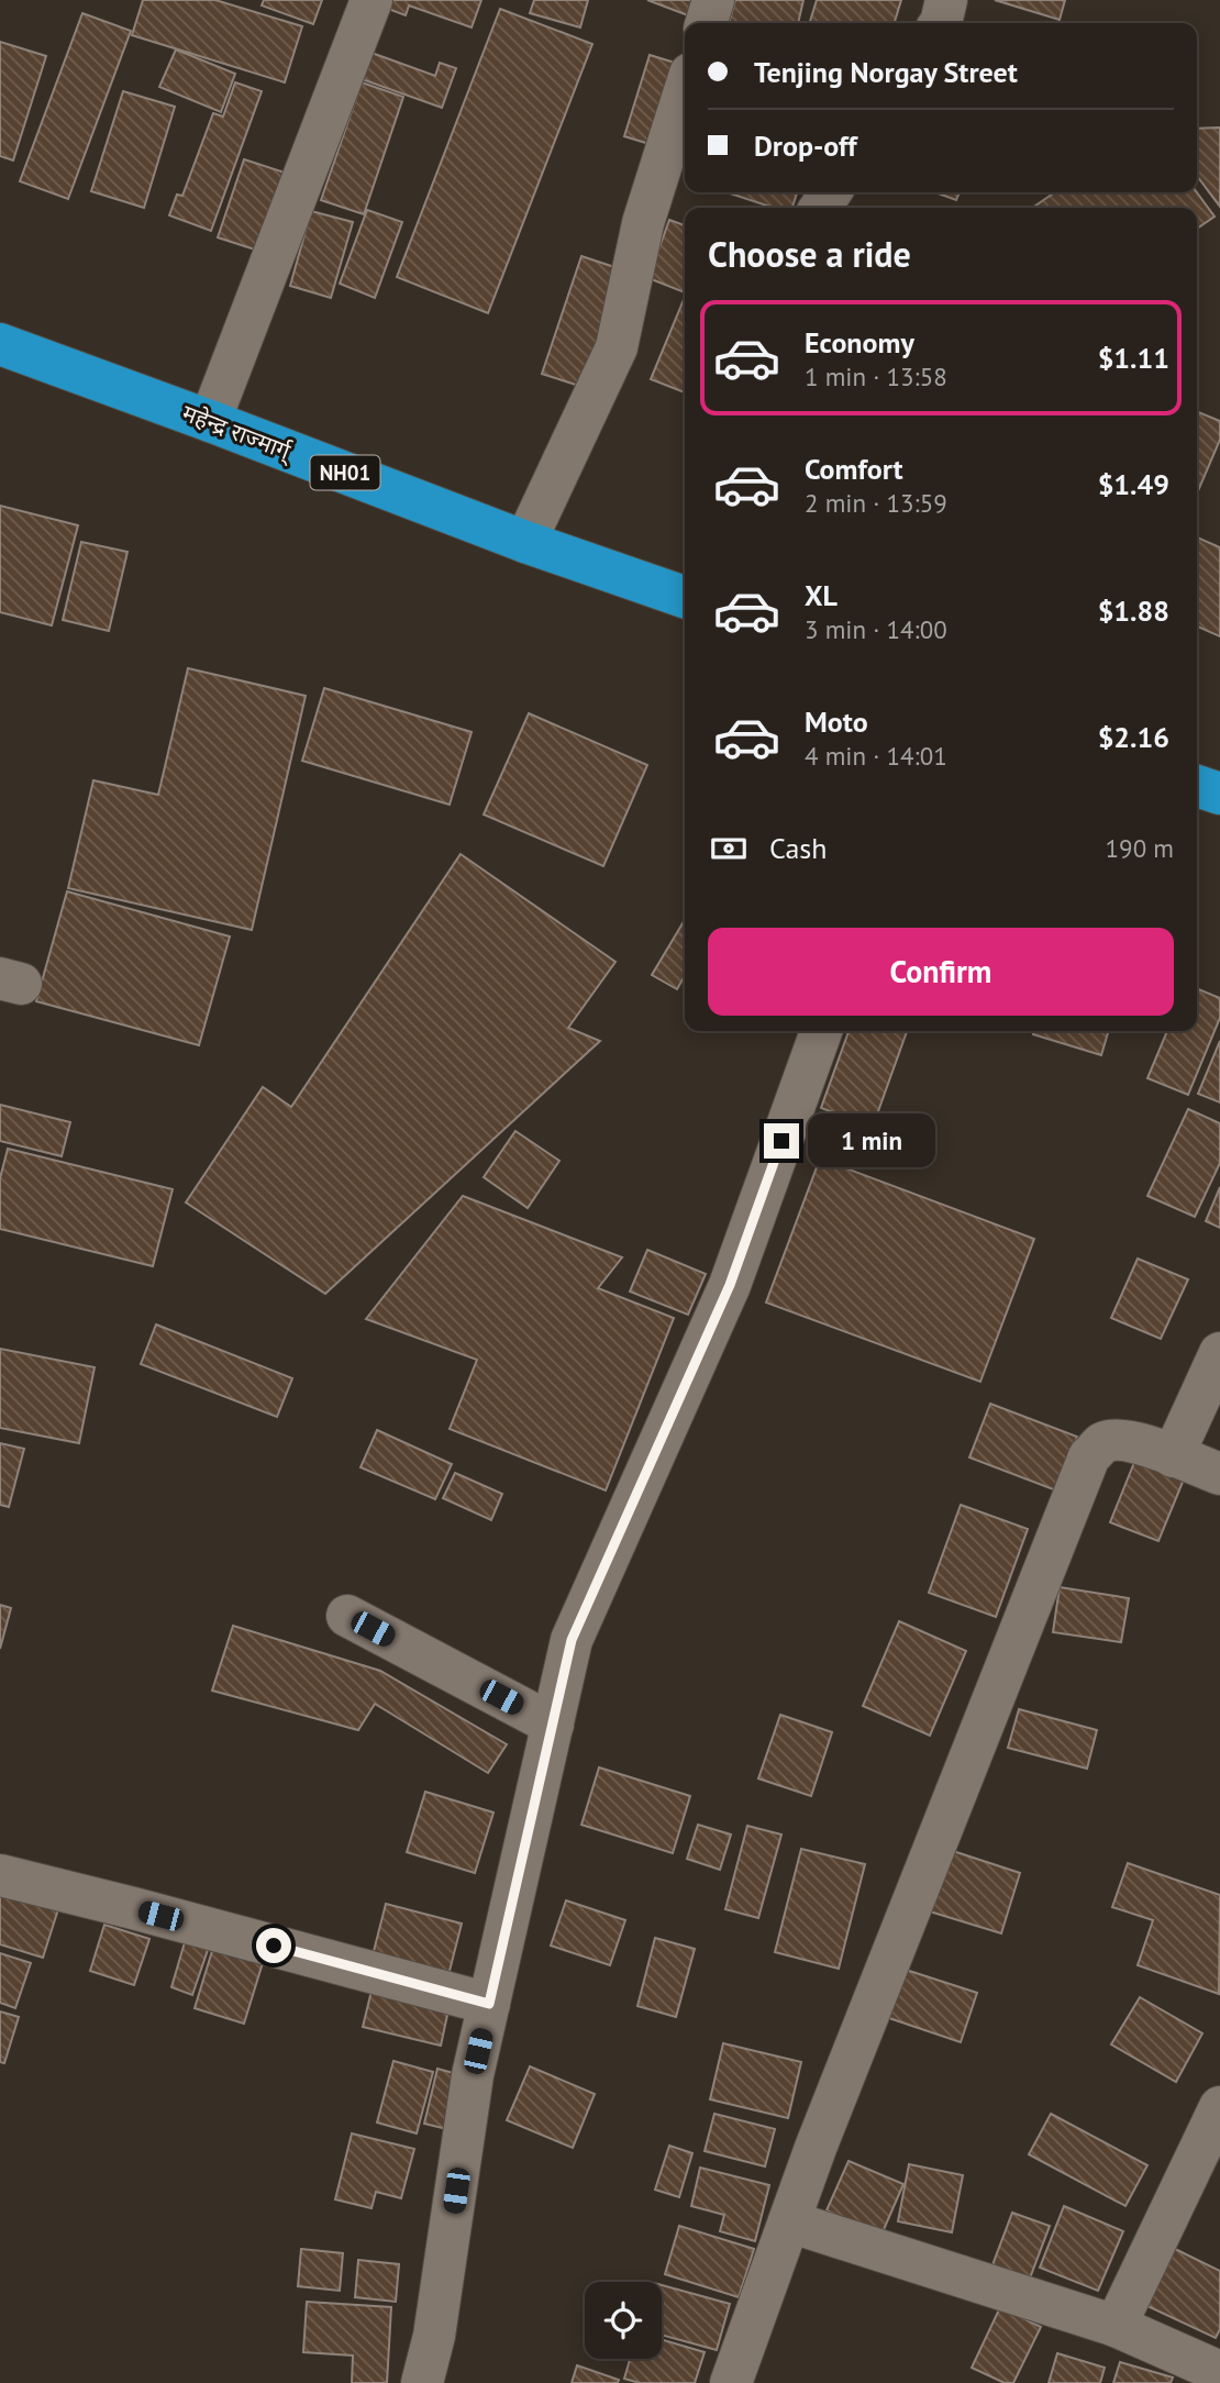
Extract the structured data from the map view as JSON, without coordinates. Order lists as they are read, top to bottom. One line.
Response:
{"streets":{"highway":["महेन्द्र राज्मार्ग्","NH01"]},"page":{"banner":["Tenjing Norgay Street","Drop-off"],"heading":"Choose a ride","list":[{"name":"Economy","note":"1 min · 13:58","value":"$1.11"},{"name":"Comfort","note":"2 min · 13:59","value":"$1.49"},{"name":"XL","note":"3 min · 14:00","value":"$1.88"},{"name":"Moto","note":"4 min · 14:01","value":"$2.16"}],"pay":["Cash","190 m"],"buttons":"Confirm","bubble":"1 min"}}
